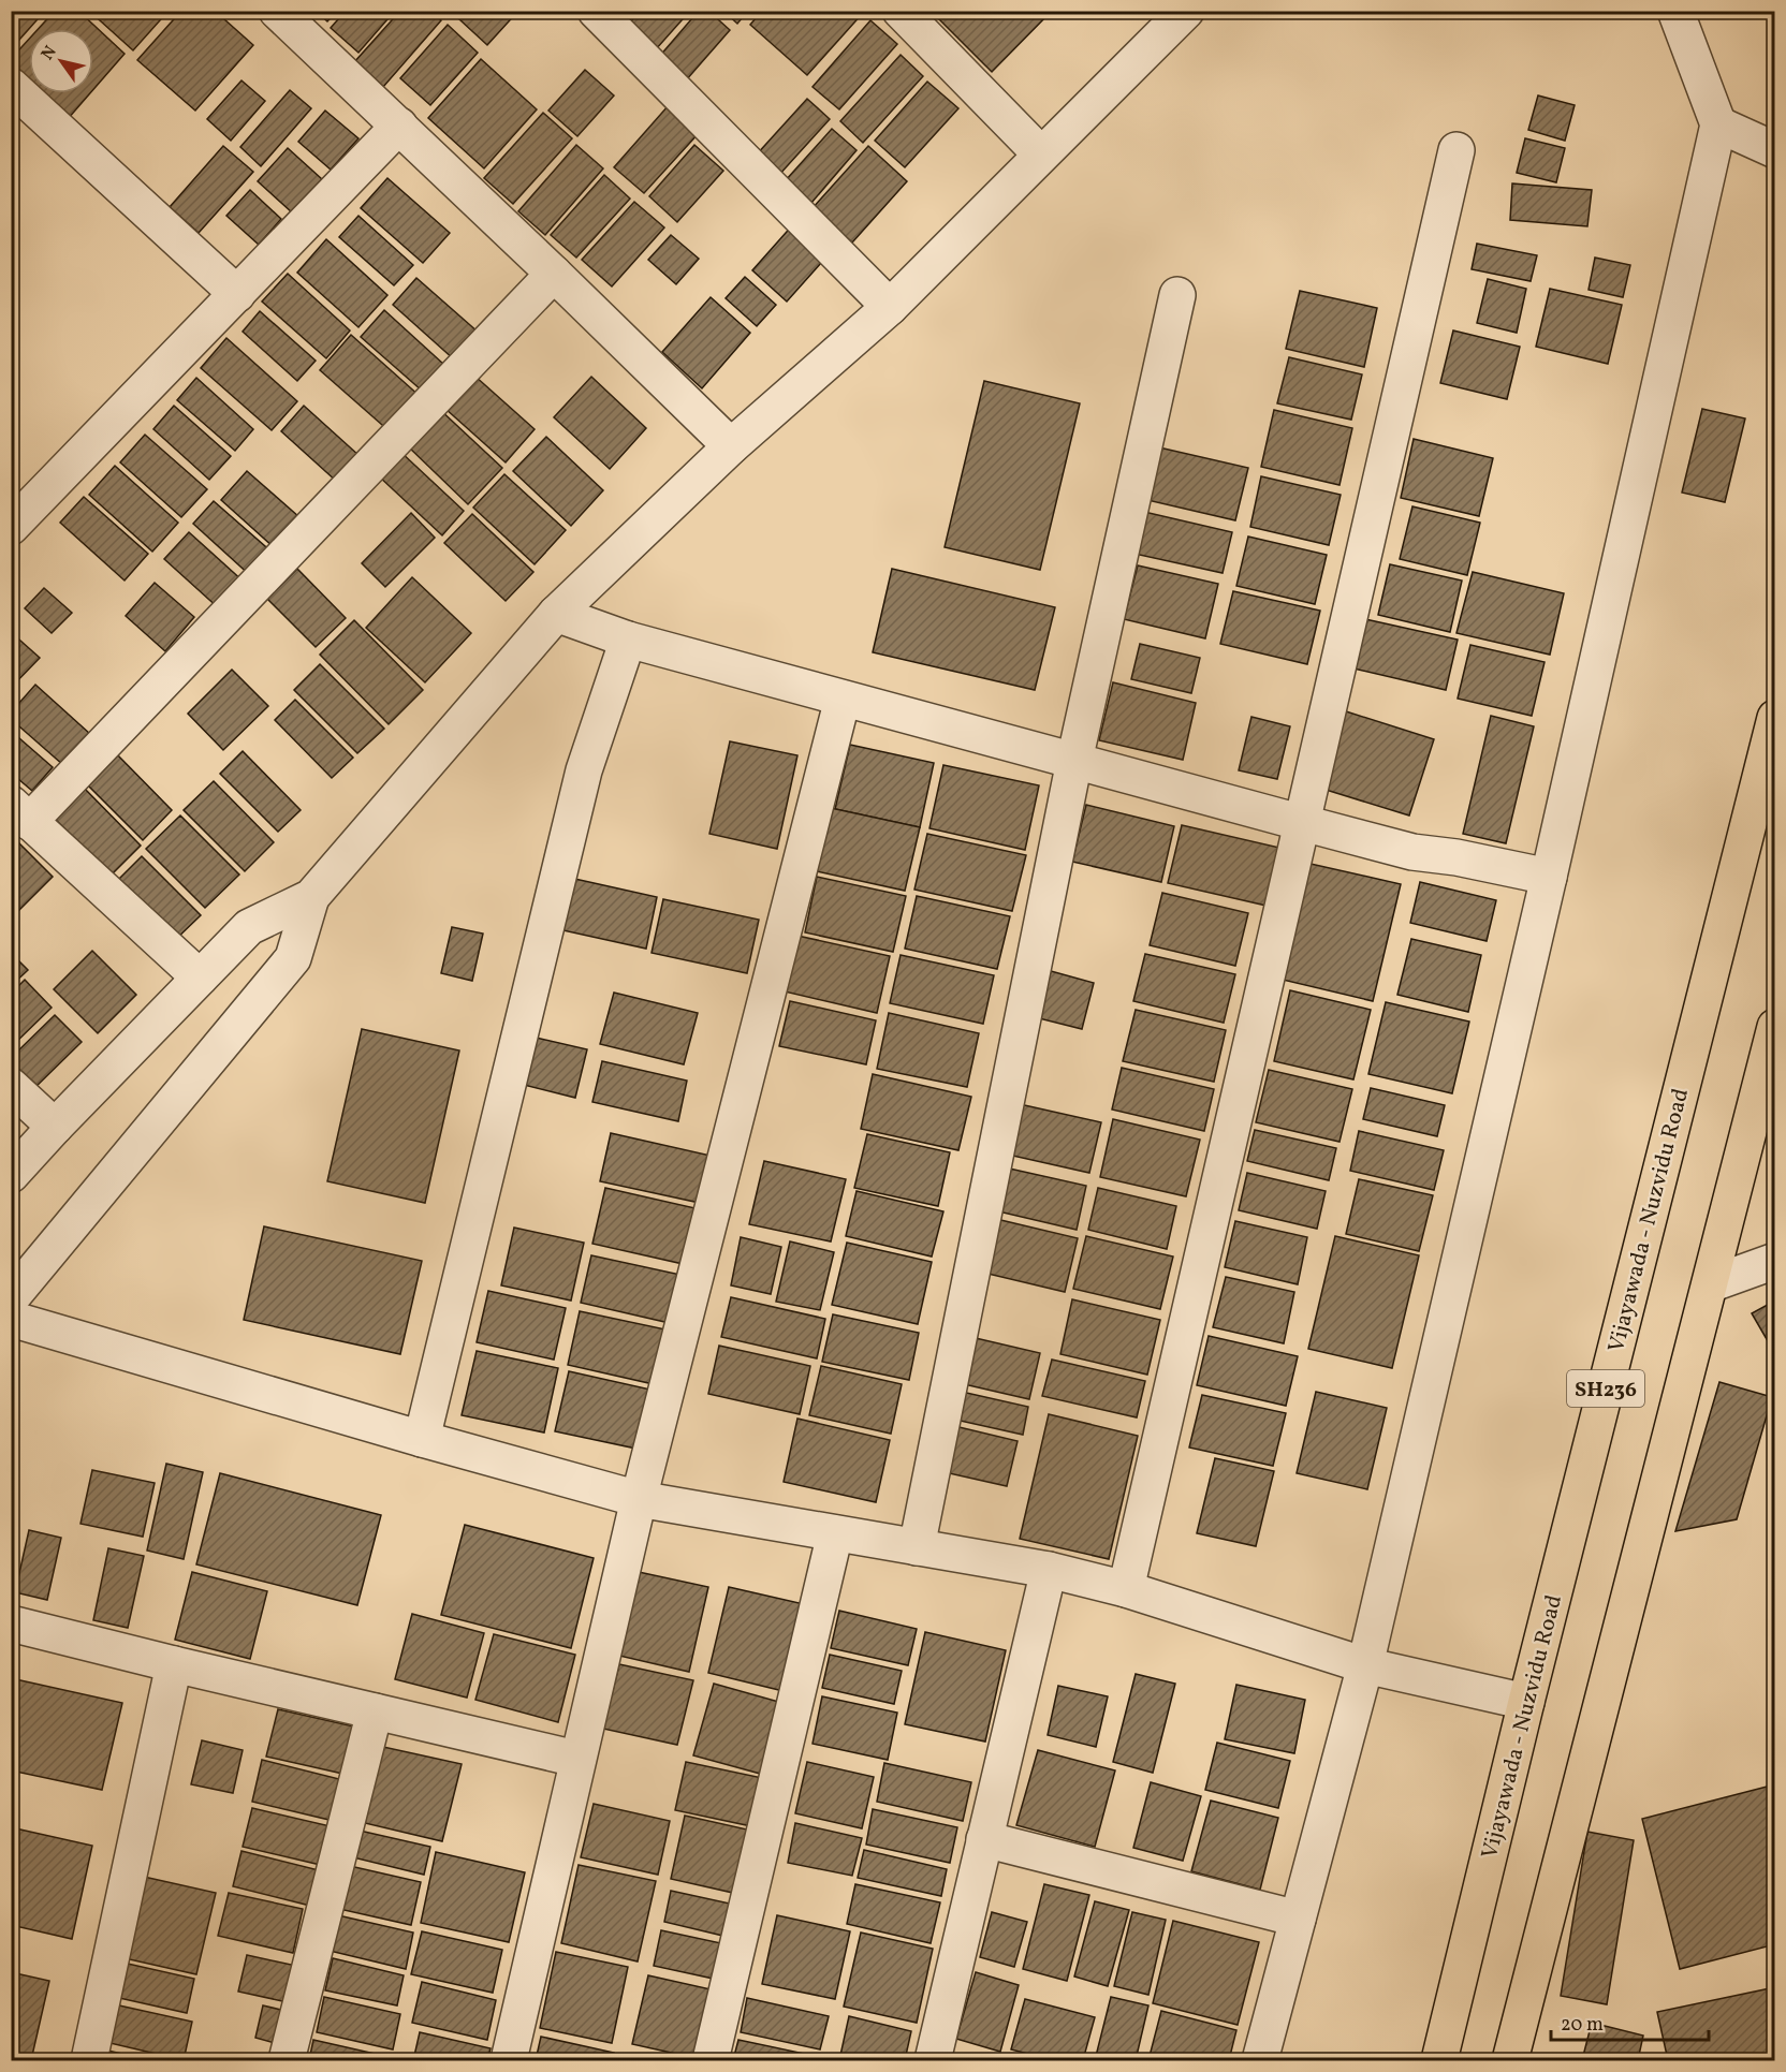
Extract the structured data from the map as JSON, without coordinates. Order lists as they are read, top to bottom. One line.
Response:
{"streets":{"main road":["Vijayawada - Nuzvidu Road","SH236"]},"scale_bar":"20 m","north":"top left"}
